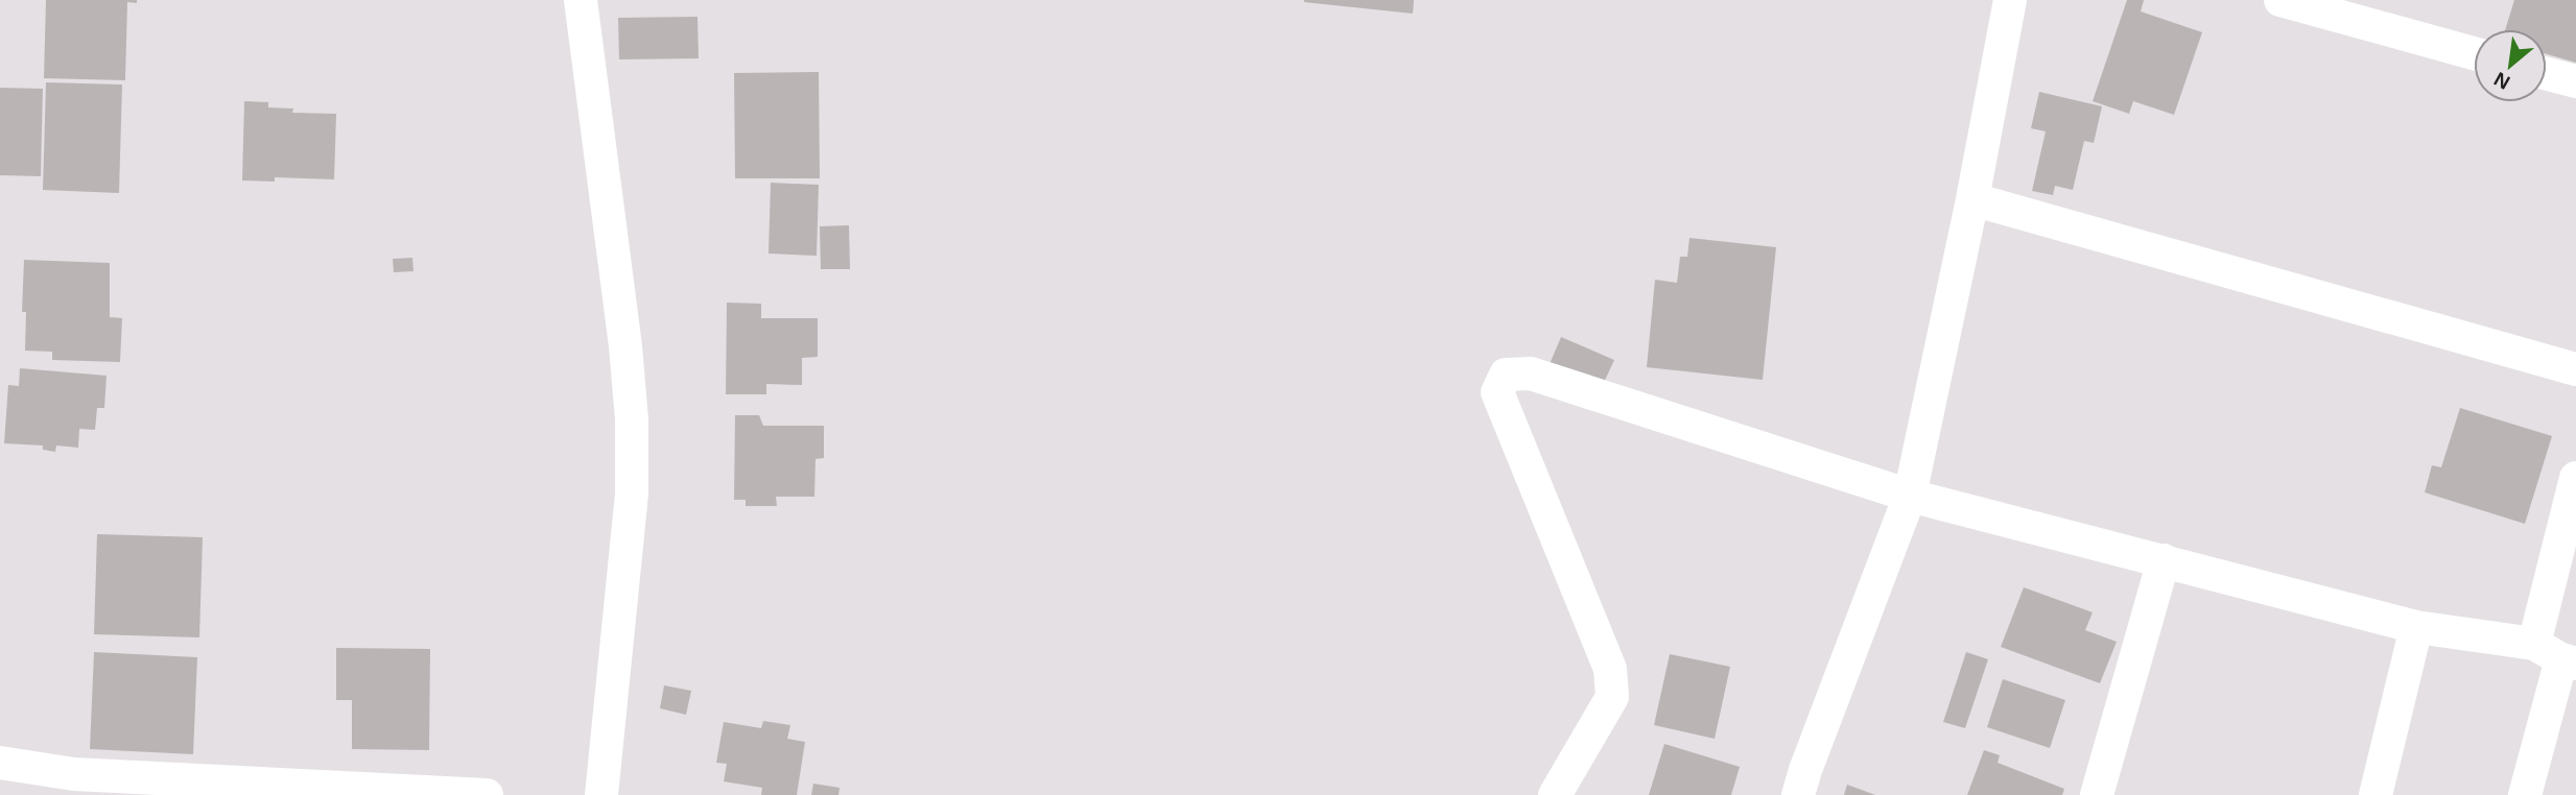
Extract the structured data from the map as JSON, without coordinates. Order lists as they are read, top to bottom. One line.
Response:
{"north":"bottom left"}
